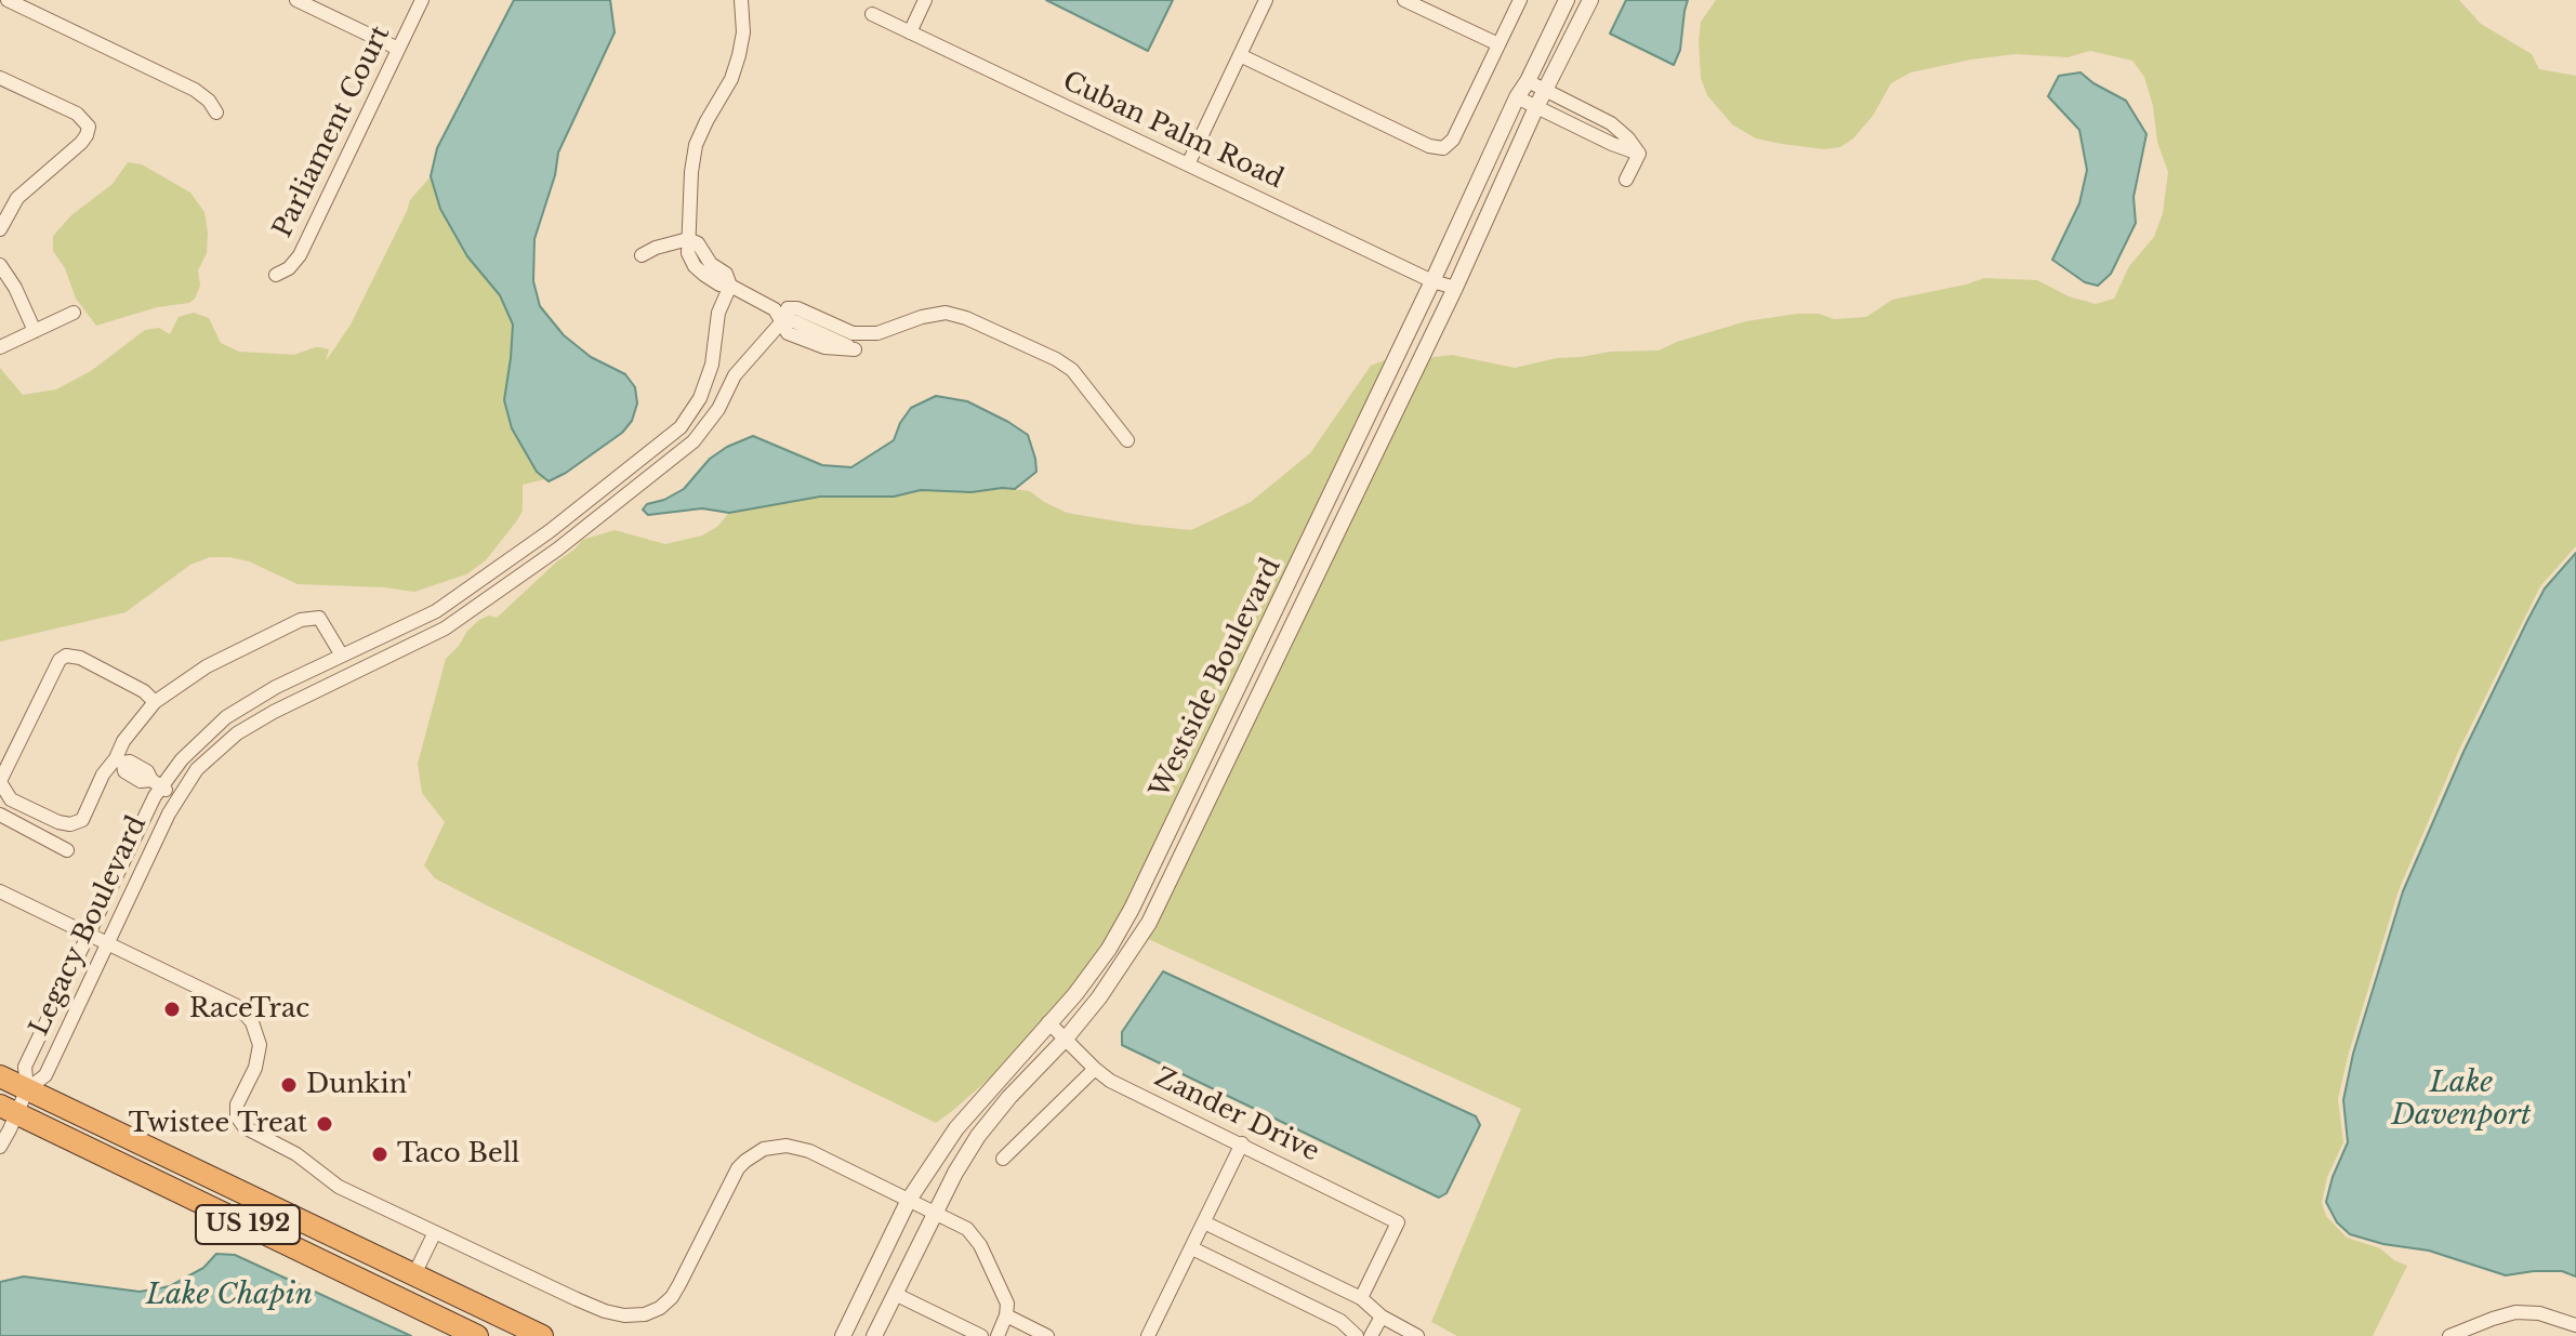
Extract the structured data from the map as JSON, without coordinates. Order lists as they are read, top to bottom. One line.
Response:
{"streets":{"highway":["US 192"],"street":["Cuban Palm Road","Parliament Court","Westside Boulevard","Legacy Boulevard","Zander Drive"]},"crossings":[["Cuban Palm Road","Westside Boulevard"],["Westside Boulevard","Zander Drive"],["Legacy Boulevard","US 192"]],"water":["Lake Davenport","Lake Chapin"],"places":["RaceTrac","Dunkin'","Twistee Treat","Taco Bell"]}
